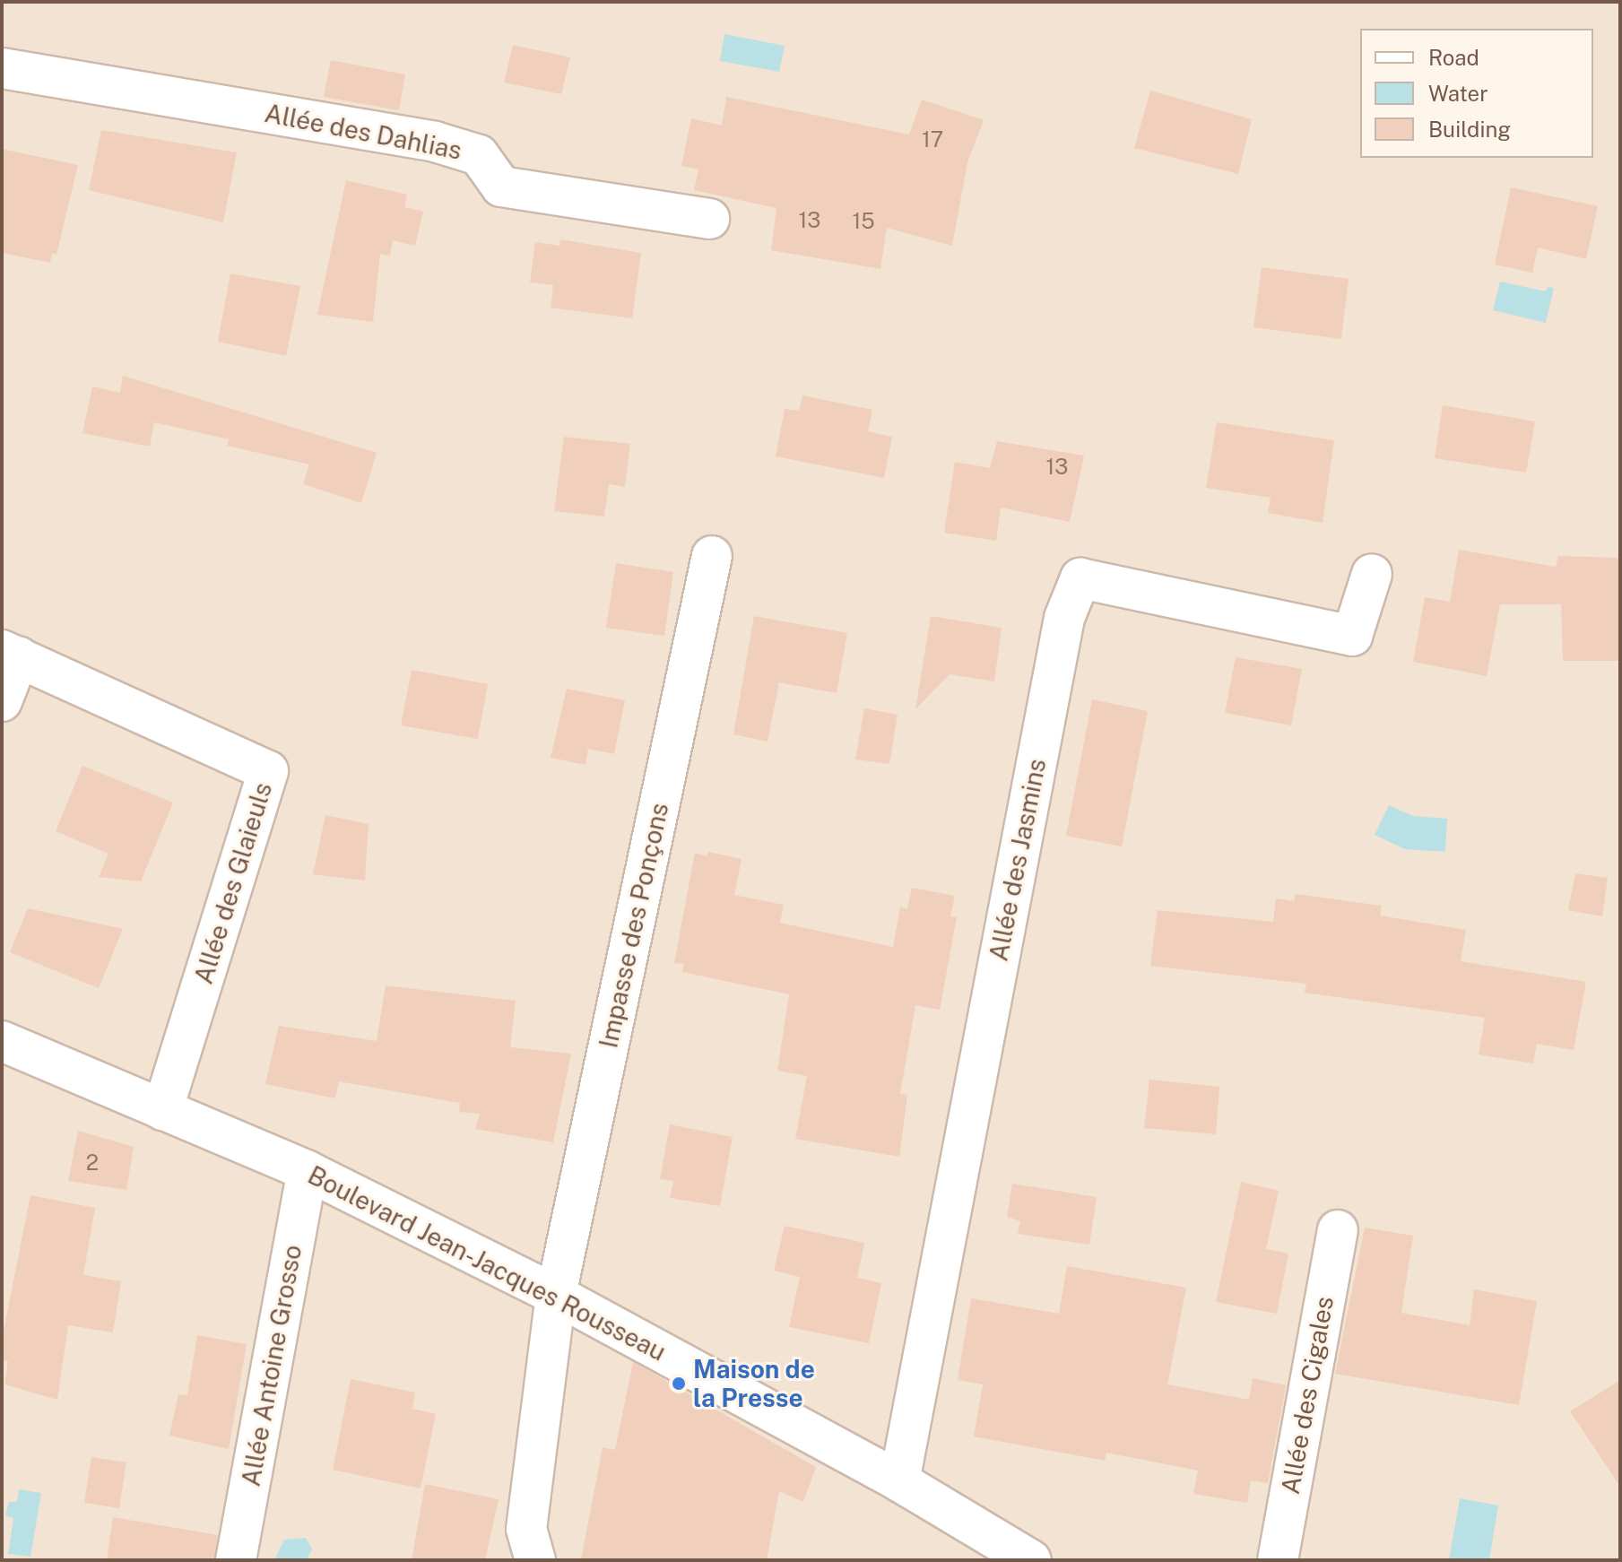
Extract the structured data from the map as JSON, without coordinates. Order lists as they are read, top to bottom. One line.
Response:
{"streets":{"street":["Allée des Dahlias","Allée des Jasmins","Allée des Glaieuls","Impasse des Ponçons","Boulevard Jean-Jacques Rousseau","Allée Antoine Grosso","Allée des Cigales"]},"crossings":[["Allée des Jasmins","Boulevard Jean-Jacques Rousseau"],["Allée des Glaieuls","Boulevard Jean-Jacques Rousseau"],["Impasse des Ponçons","Boulevard Jean-Jacques Rousseau"],["Boulevard Jean-Jacques Rousseau","Allée Antoine Grosso"]],"places":["Maison de la Presse"],"house_numbers":["17","13","15","13","2"],"legend":["Road","Water","Building"]}
